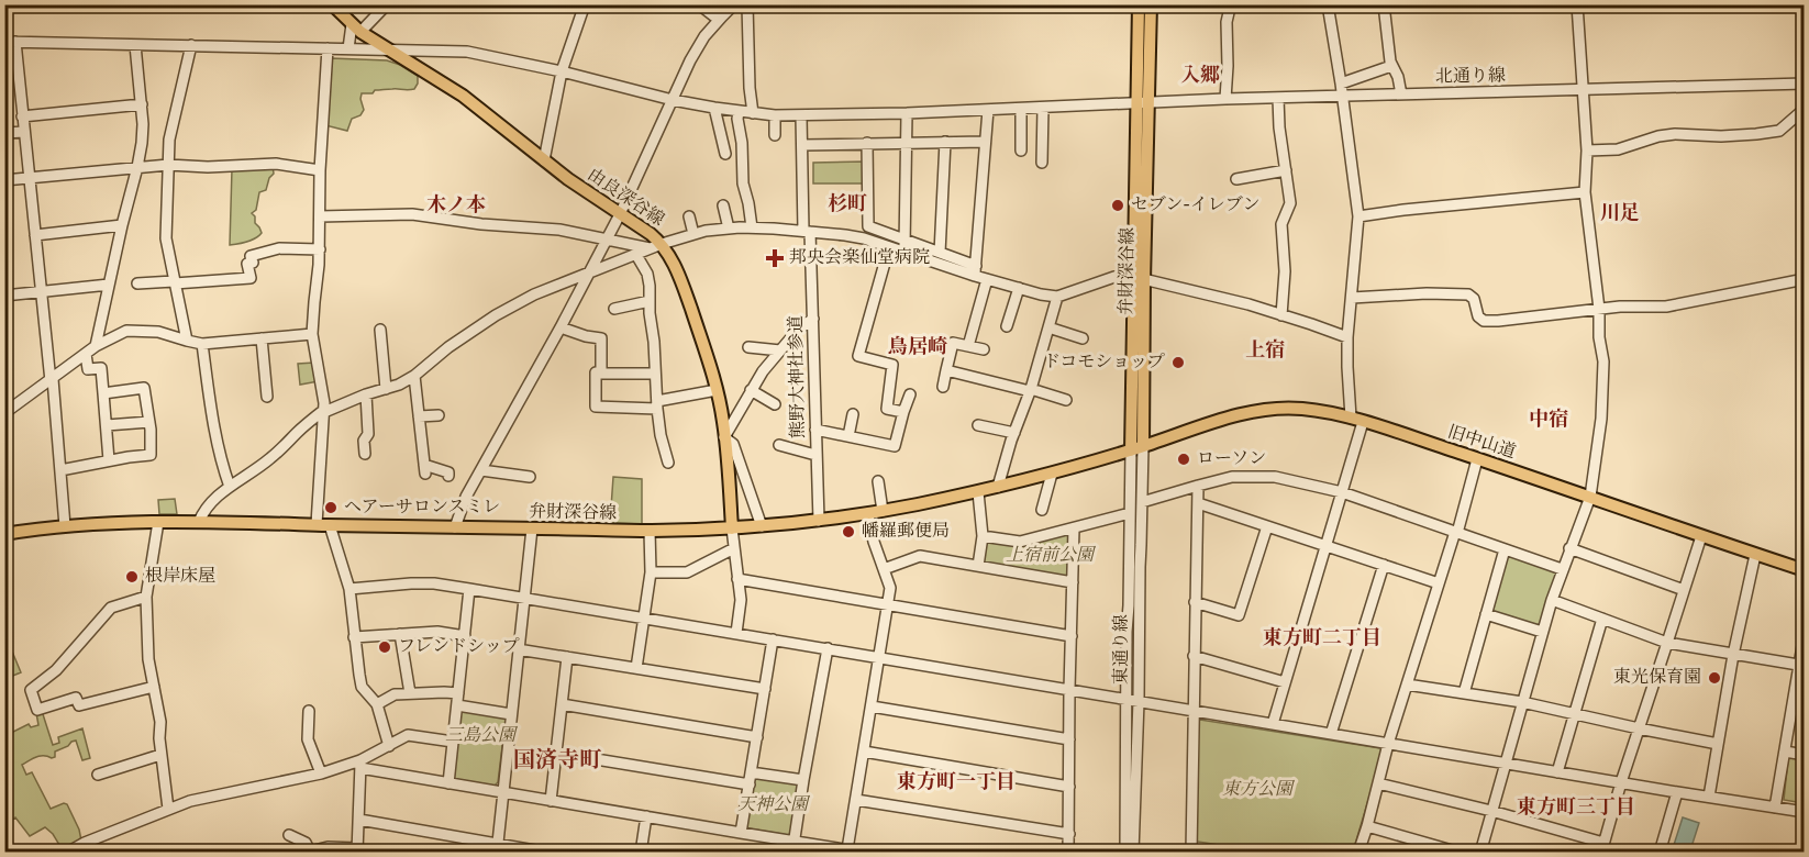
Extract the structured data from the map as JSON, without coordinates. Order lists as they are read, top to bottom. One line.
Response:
{"streets":{"main road":["由良深谷線","弁財深谷線","旧中山道"],"street":["北通り線","熊野大神社参道","東通り線"]},"crossings":[["北通り線","由良深谷線"],["北通り線","弁財深谷線"],["北通り線","熊野大神社参道"],["由良深谷線","弁財深谷線"],["弁財深谷線","熊野大神社参道"],["弁財深谷線","旧中山道"],["弁財深谷線","東通り線"],["旧中山道","東通り線"]],"districts":["入郷","杉町","木ノ本","川足","鳥居崎","上宿","中宿","東方町二丁目","国済寺町","東方町一丁目","東方町三丁目"],"parks":["上宿前公園","三島公園","東方公園","天神公園"],"places":{"other":["セブン-イレブン","ドコモショップ","ローソン","ヘアーサロンスミレ","幡羅郵便局","根岸床屋","フレンドシップ","東光保育園"],"health":["邦央会楽仙堂病院"]}}
